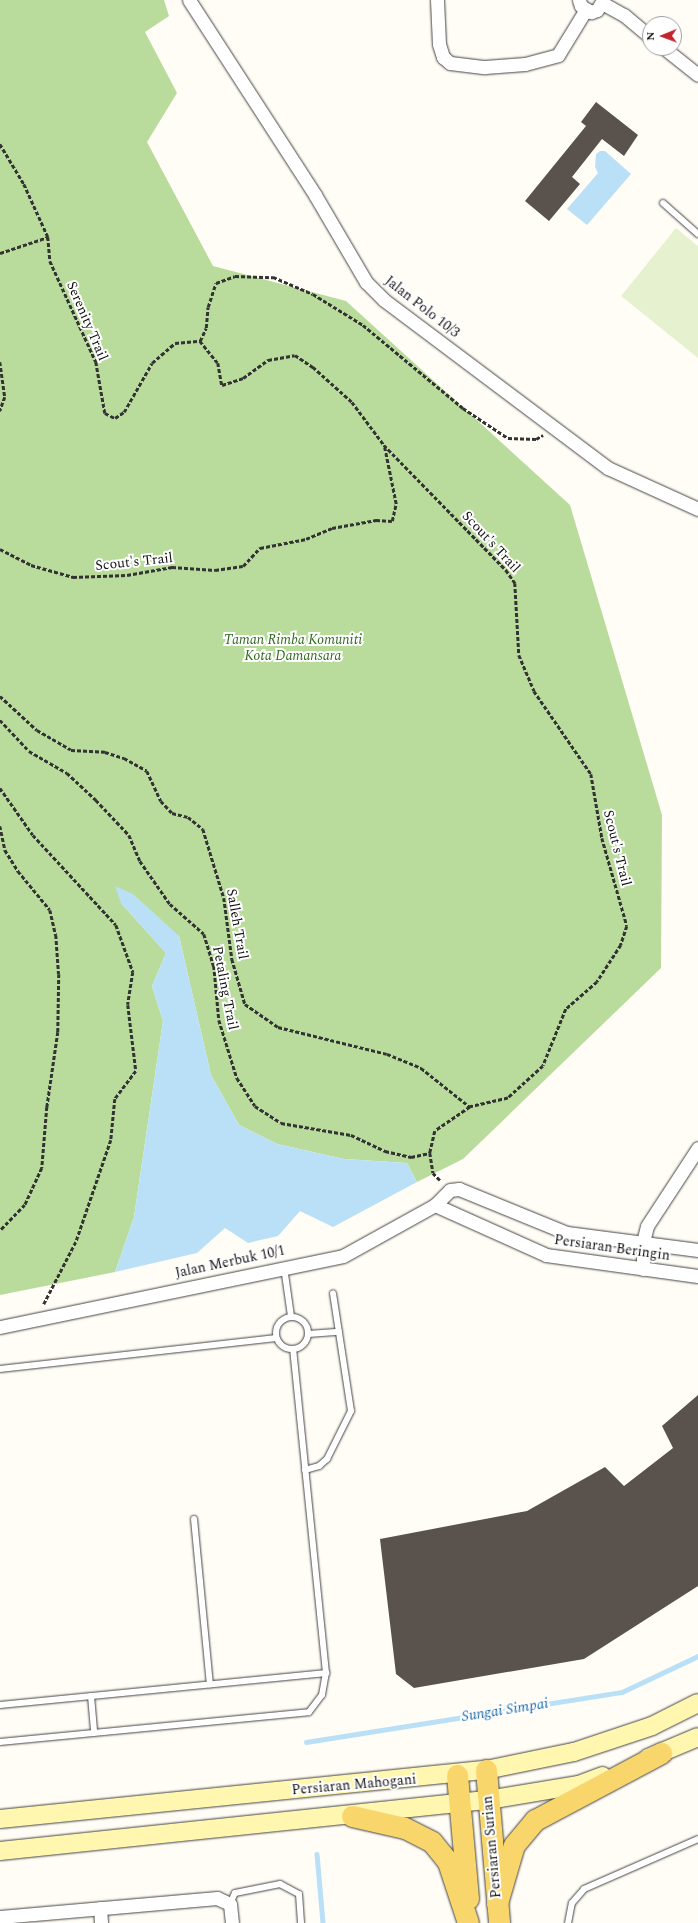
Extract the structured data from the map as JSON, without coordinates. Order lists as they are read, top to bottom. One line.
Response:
{"streets":{"main road":["Persiaran Mahogani","Persiaran Surian"],"street":["Jalan Polo 10/3","Persiaran Beringin","Jalan Merbuk 10/1"],"path":["Serenity Trail","Scout's Trail","Salleh Trail","Petaling Trail"]},"crossings":[["Scout's Trail","Salleh Trail"],["Scout's Trail","Petaling Trail"],["Scout's Trail","Persiaran Beringin"],["Scout's Trail","Jalan Merbuk 10/1"],["Persiaran Beringin","Jalan Merbuk 10/1"],["Persiaran Mahogani","Persiaran Surian"]],"water":["Sungai Simpai"],"parks":["Taman Rimba Komuniti Kota Damansara"],"north":"left"}
